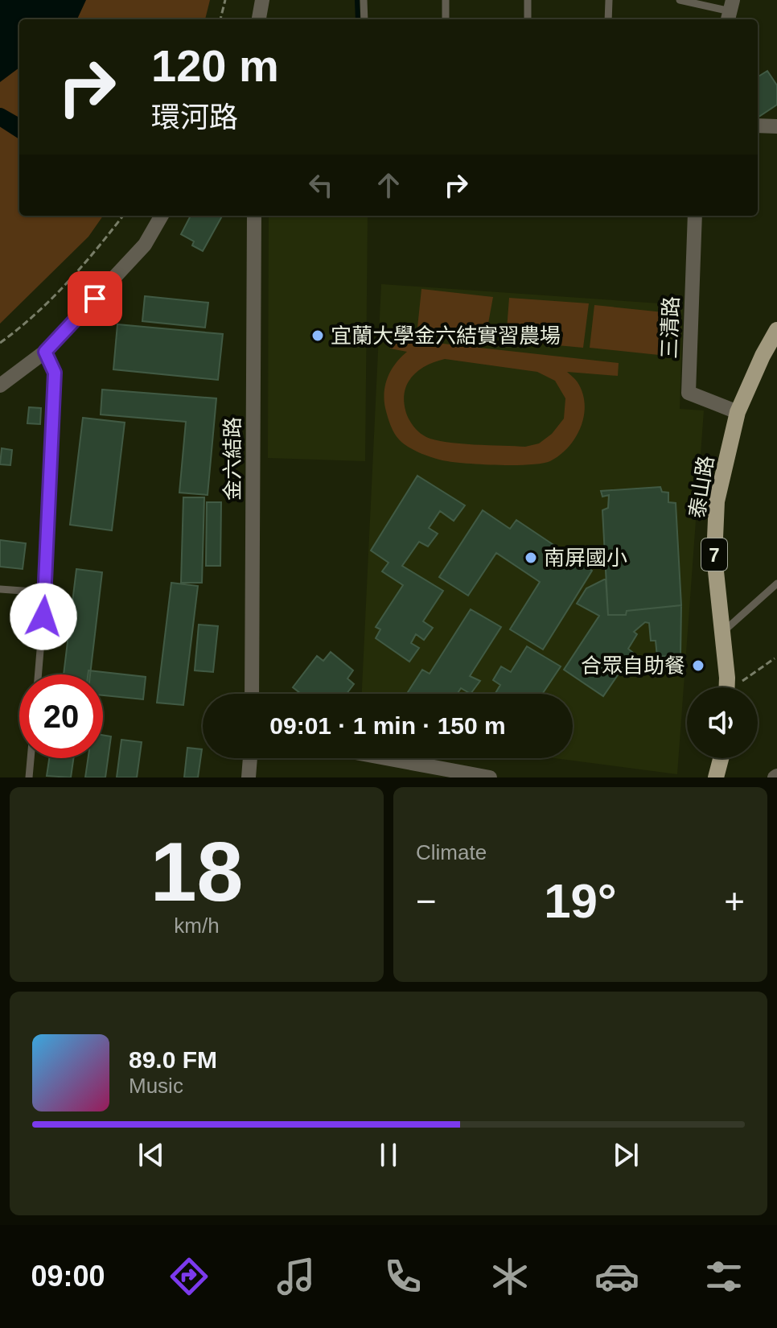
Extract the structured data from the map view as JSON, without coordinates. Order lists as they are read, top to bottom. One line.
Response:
{"streets":{"main road":["泰山路","7"],"street":["三清路","金六結路"]},"crossings":[["三清路","泰山路"]],"places":["宜蘭大學金六結實習農場","南屏國小","合眾自助餐"],"page":{"turn":["120 m","環河路"],"limit":"20","trip":"09:01 · 1 min · 150 m","tile":[["18","km/h"],"Climate"],"heat":["−","19°","+"],"song":["89.0 FM","Music"],"tabs":"09:00"}}
